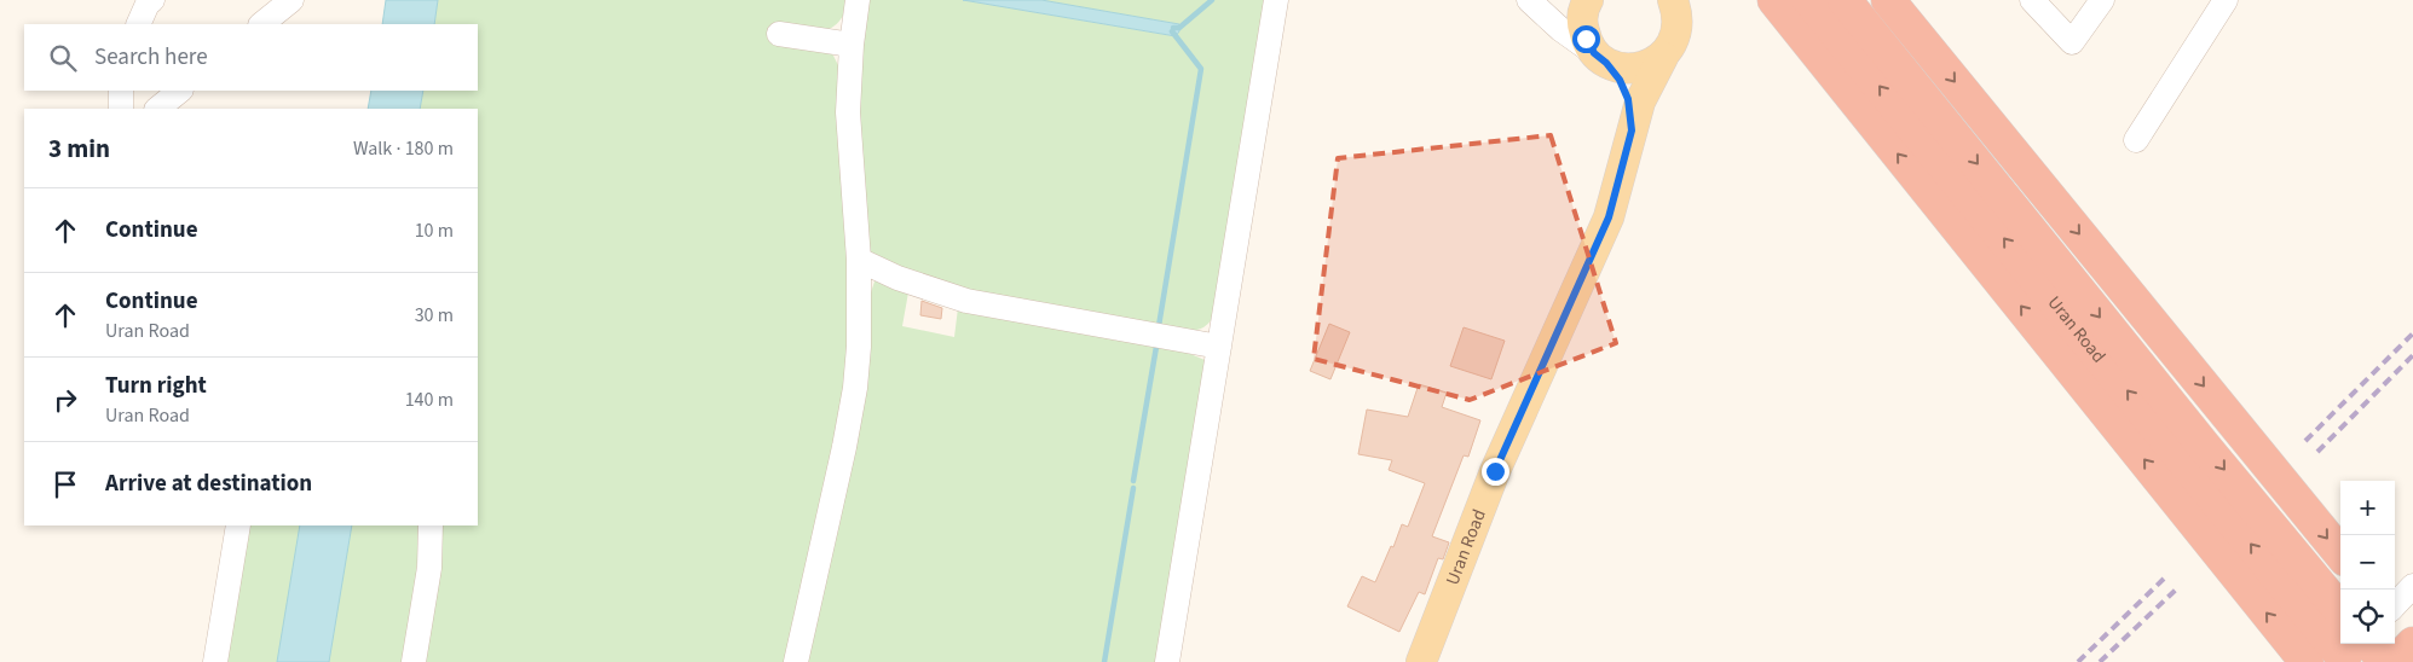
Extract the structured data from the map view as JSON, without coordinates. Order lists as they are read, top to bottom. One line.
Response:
{"streets":{"highway":["Uran Road"]},"page":{"search":"Search here","heading":["3 min","Walk · 180 m"],"list":[["Continue","10 m"],["Continue","Uran Road","30 m"],["Turn right","Uran Road","140 m"],"Arrive at destination"],"map_buttons":["+","−"]}}
